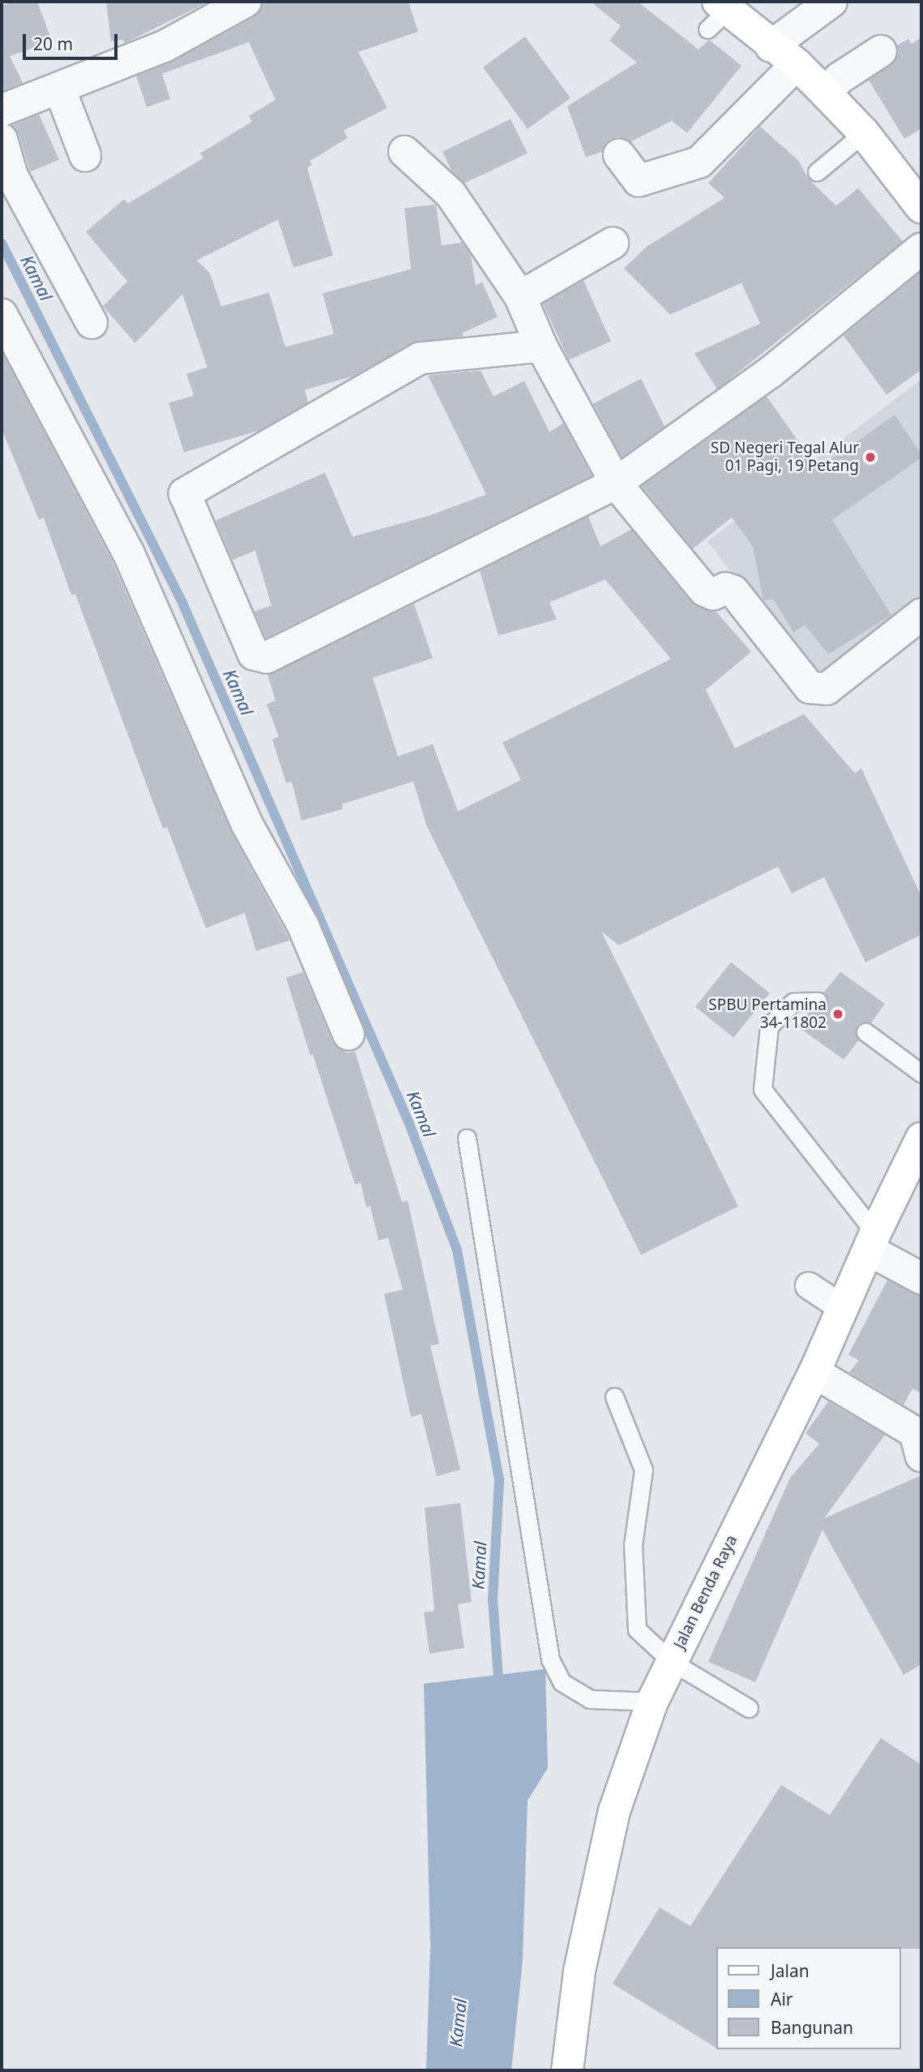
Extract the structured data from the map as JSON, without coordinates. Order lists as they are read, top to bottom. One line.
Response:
{"streets":{"main road":["Jalan Benda Raya"]},"water":["Kamal"],"places":["SD Negeri Tegal Alur 01 Pagi, 19 Petang","SPBU Pertamina 34-11802"],"legend":["Jalan","Air","Bangunan"],"scale_bar":"20 m"}
